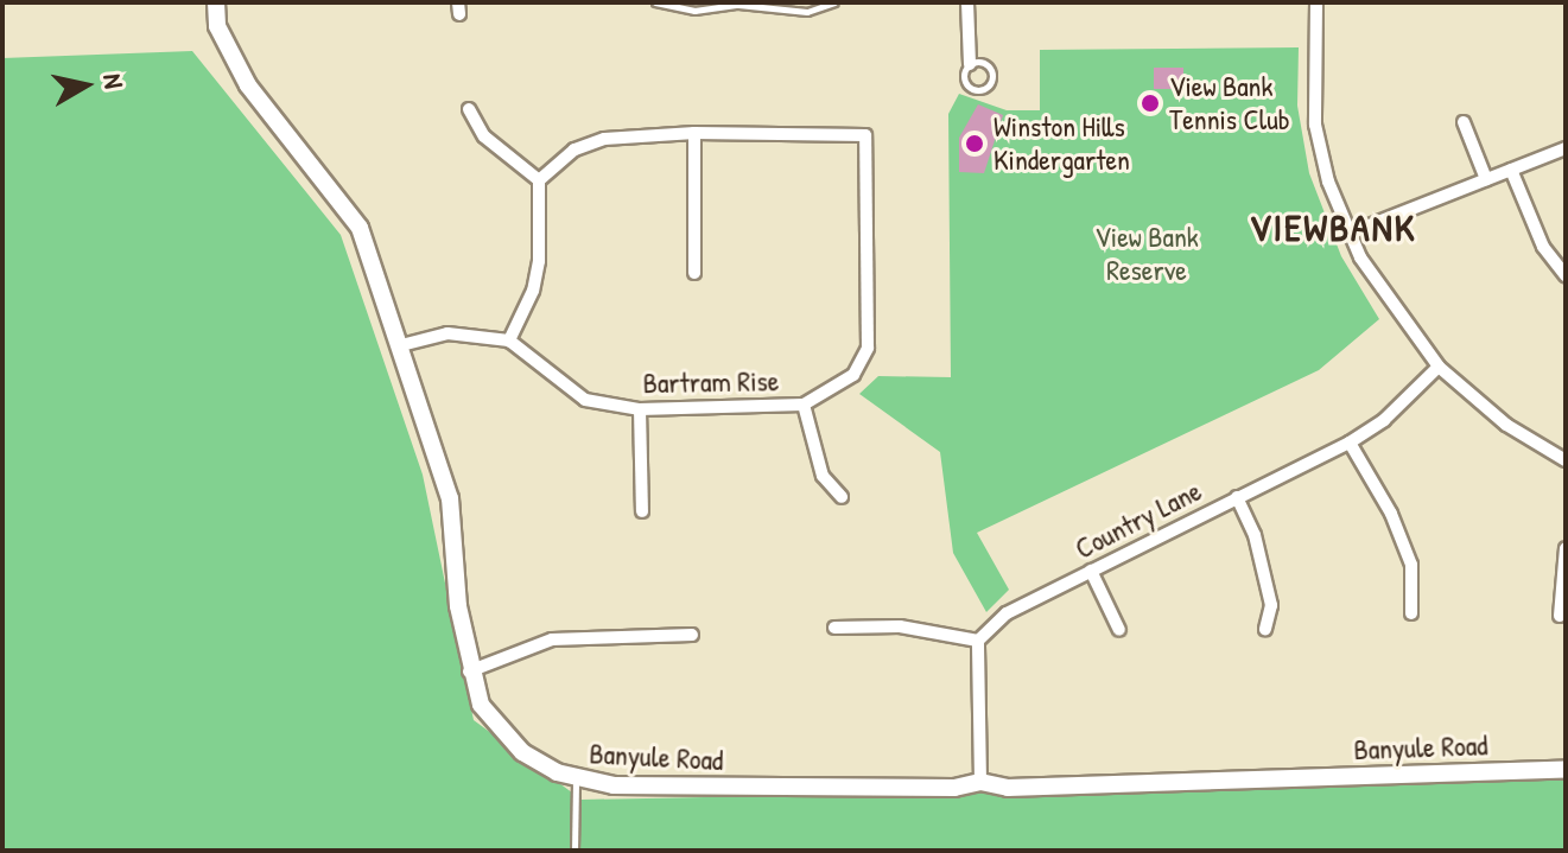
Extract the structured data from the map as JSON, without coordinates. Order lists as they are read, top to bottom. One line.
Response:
{"streets":{"street":["Bartram Rise","Country Lane","Banyule Road"]},"districts":["VIEWBANK"],"parks":["View Bank Reserve"],"places":["View Bank Tennis Club","Winston Hills Kindergarten"],"north":"right"}
